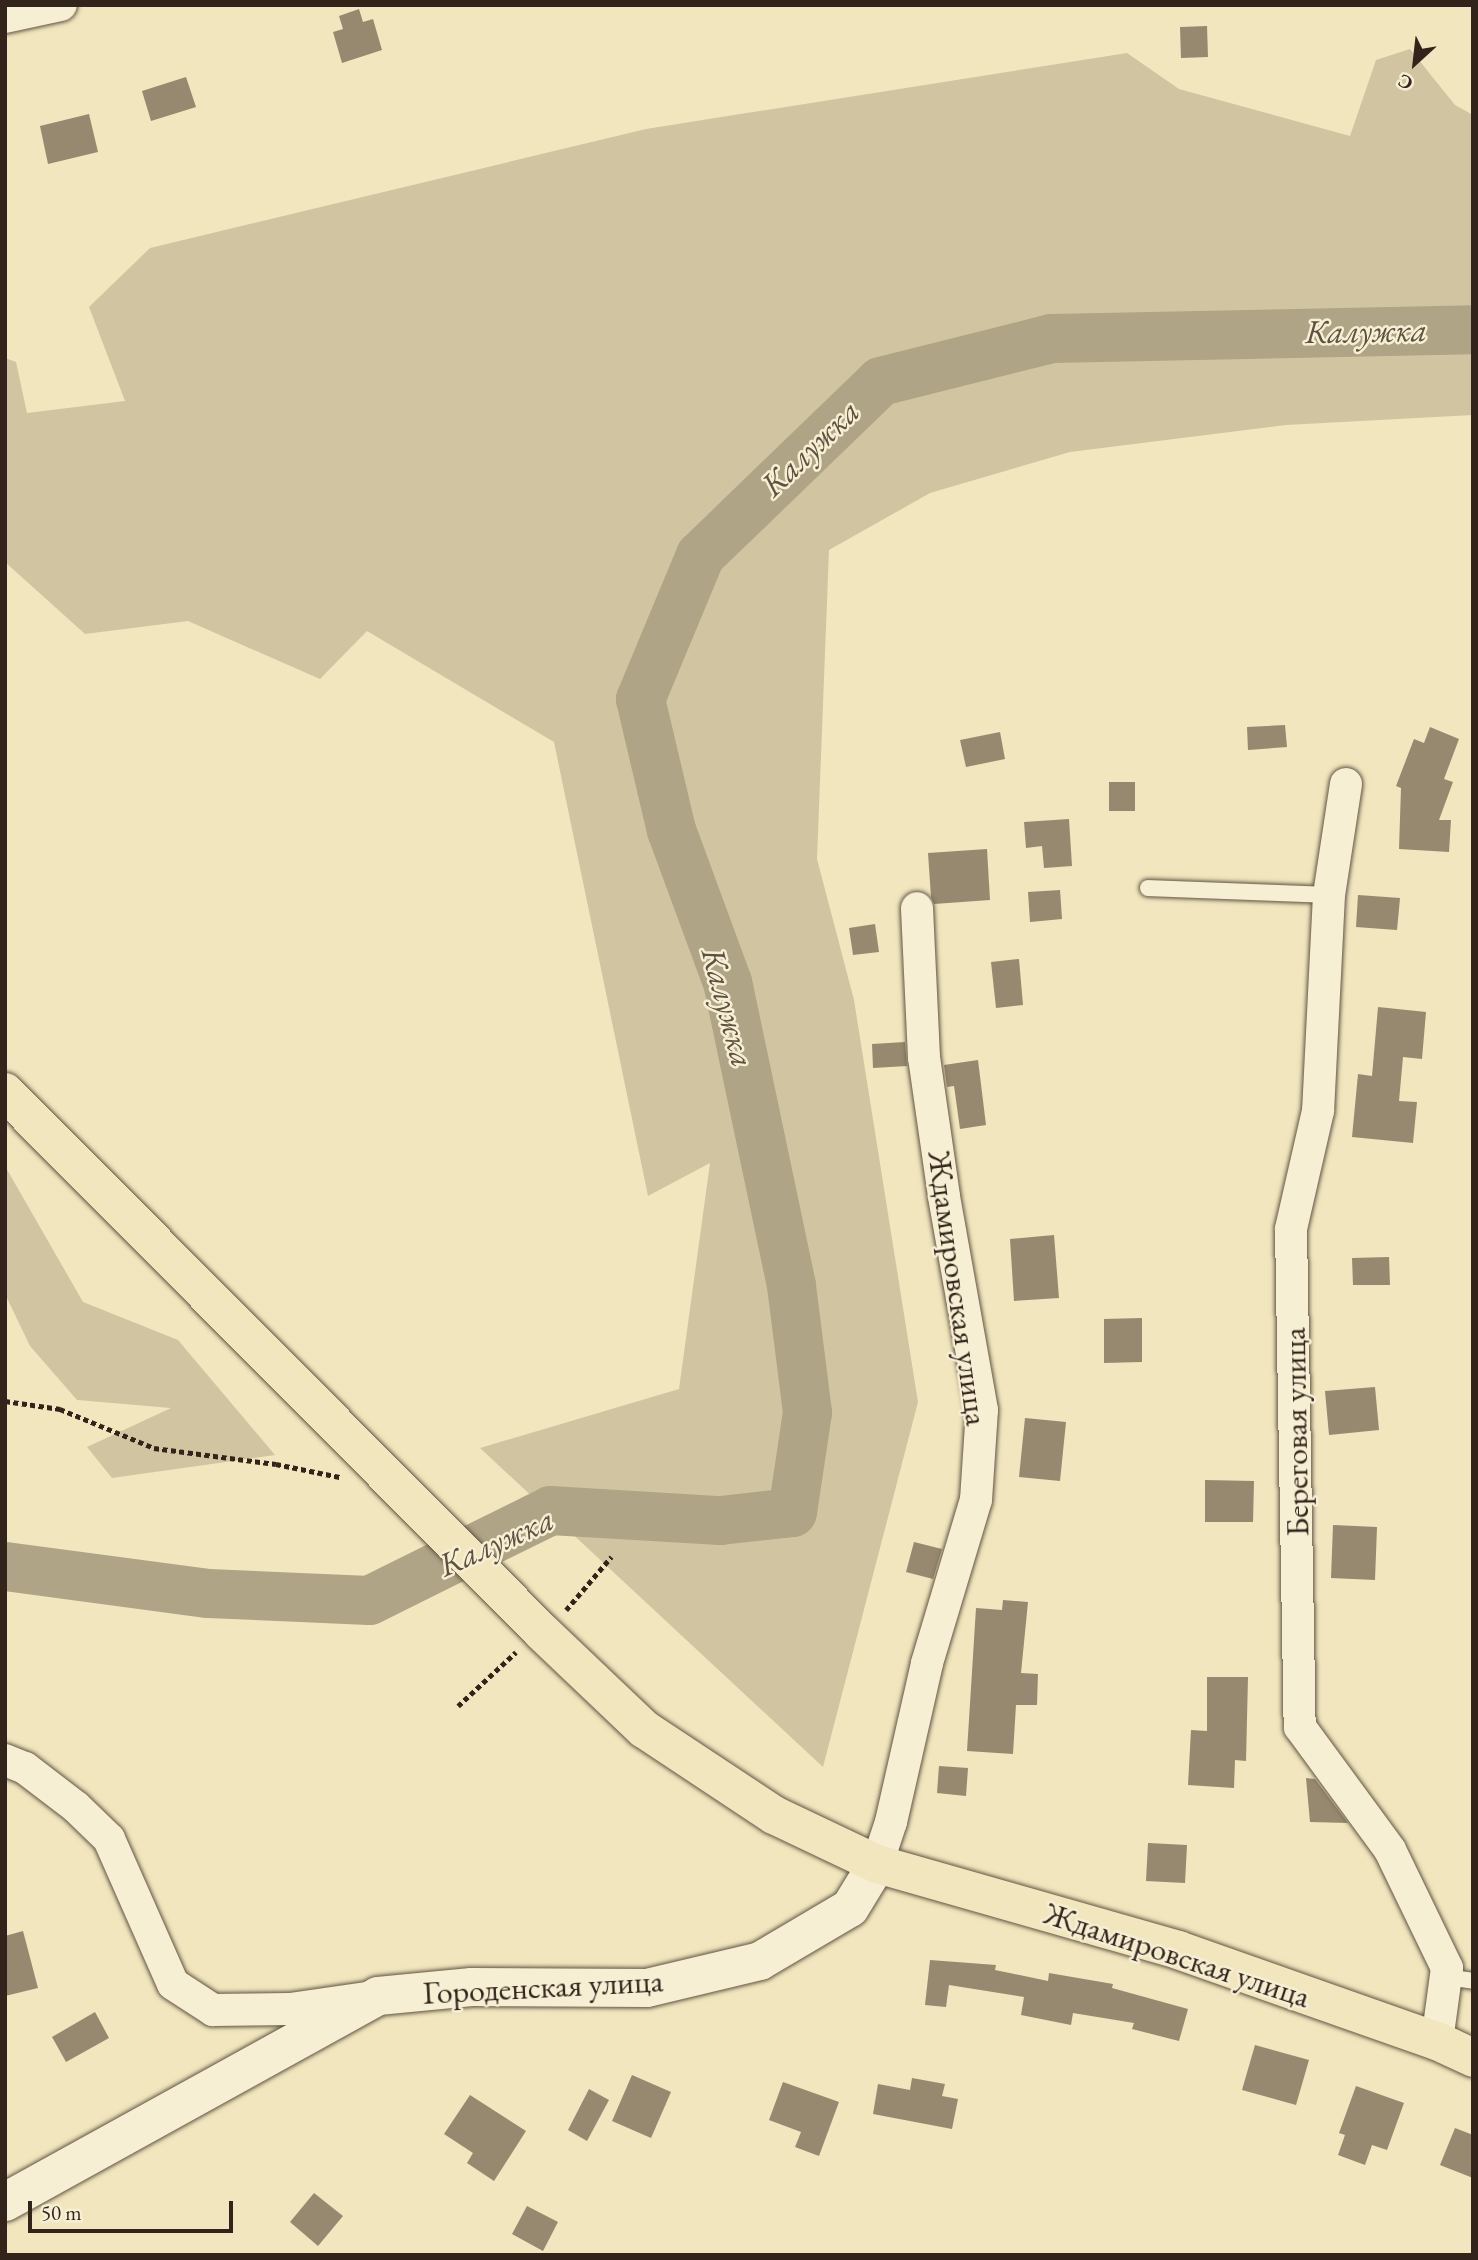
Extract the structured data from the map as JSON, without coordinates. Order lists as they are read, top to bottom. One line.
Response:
{"streets":{"main road":["Ждамировская улица"],"street":["Береговая улица","Городенская улица"]},"crossings":[["Ждамировская улица","Береговая улица"],["Ждамировская улица","Городенская улица"]],"water":["Калужка"],"scale_bar":"50 m","north":"bottom left"}
